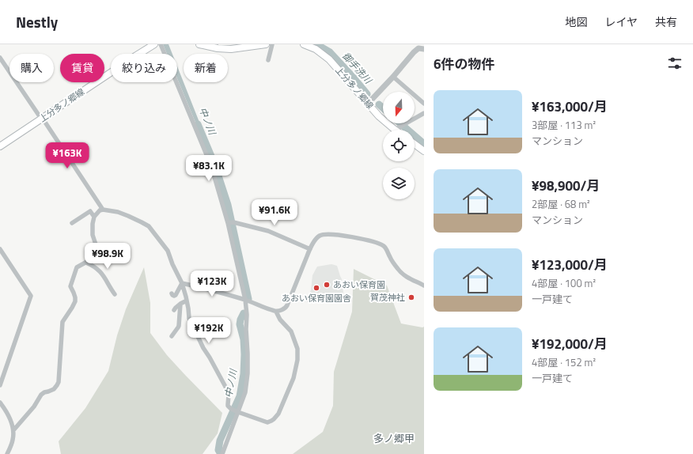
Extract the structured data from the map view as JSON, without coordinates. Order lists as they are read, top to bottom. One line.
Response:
{"streets":{"main road":["上分多ノ郷線"]},"districts":["多ノ郷甲"],"water":["御手洗川","中ノ川"],"places":["あおい保育園","あおい保育園園舎","賀茂神社"],"north":"bottom","page":{"header":"Nestly","nav":["地図","レイヤ","共有"],"heading":"6件の物件","chip":["購入","賃貸","絞り込み","新着"],"list":[{"name":"¥163,000/月","note":"3部屋 · 113 m² · マンション"},{"name":"¥98,900/月","note":"2部屋 · 68 m² · マンション"},{"name":"¥123,000/月","note":"4部屋 · 100 m² · 一戸建て"},{"name":"¥192,000/月","note":"4部屋 · 152 m² · 一戸建て"}],"price":["¥163K","¥83.1K","¥91.6K","¥98.9K","¥123K","¥192K"]}}
